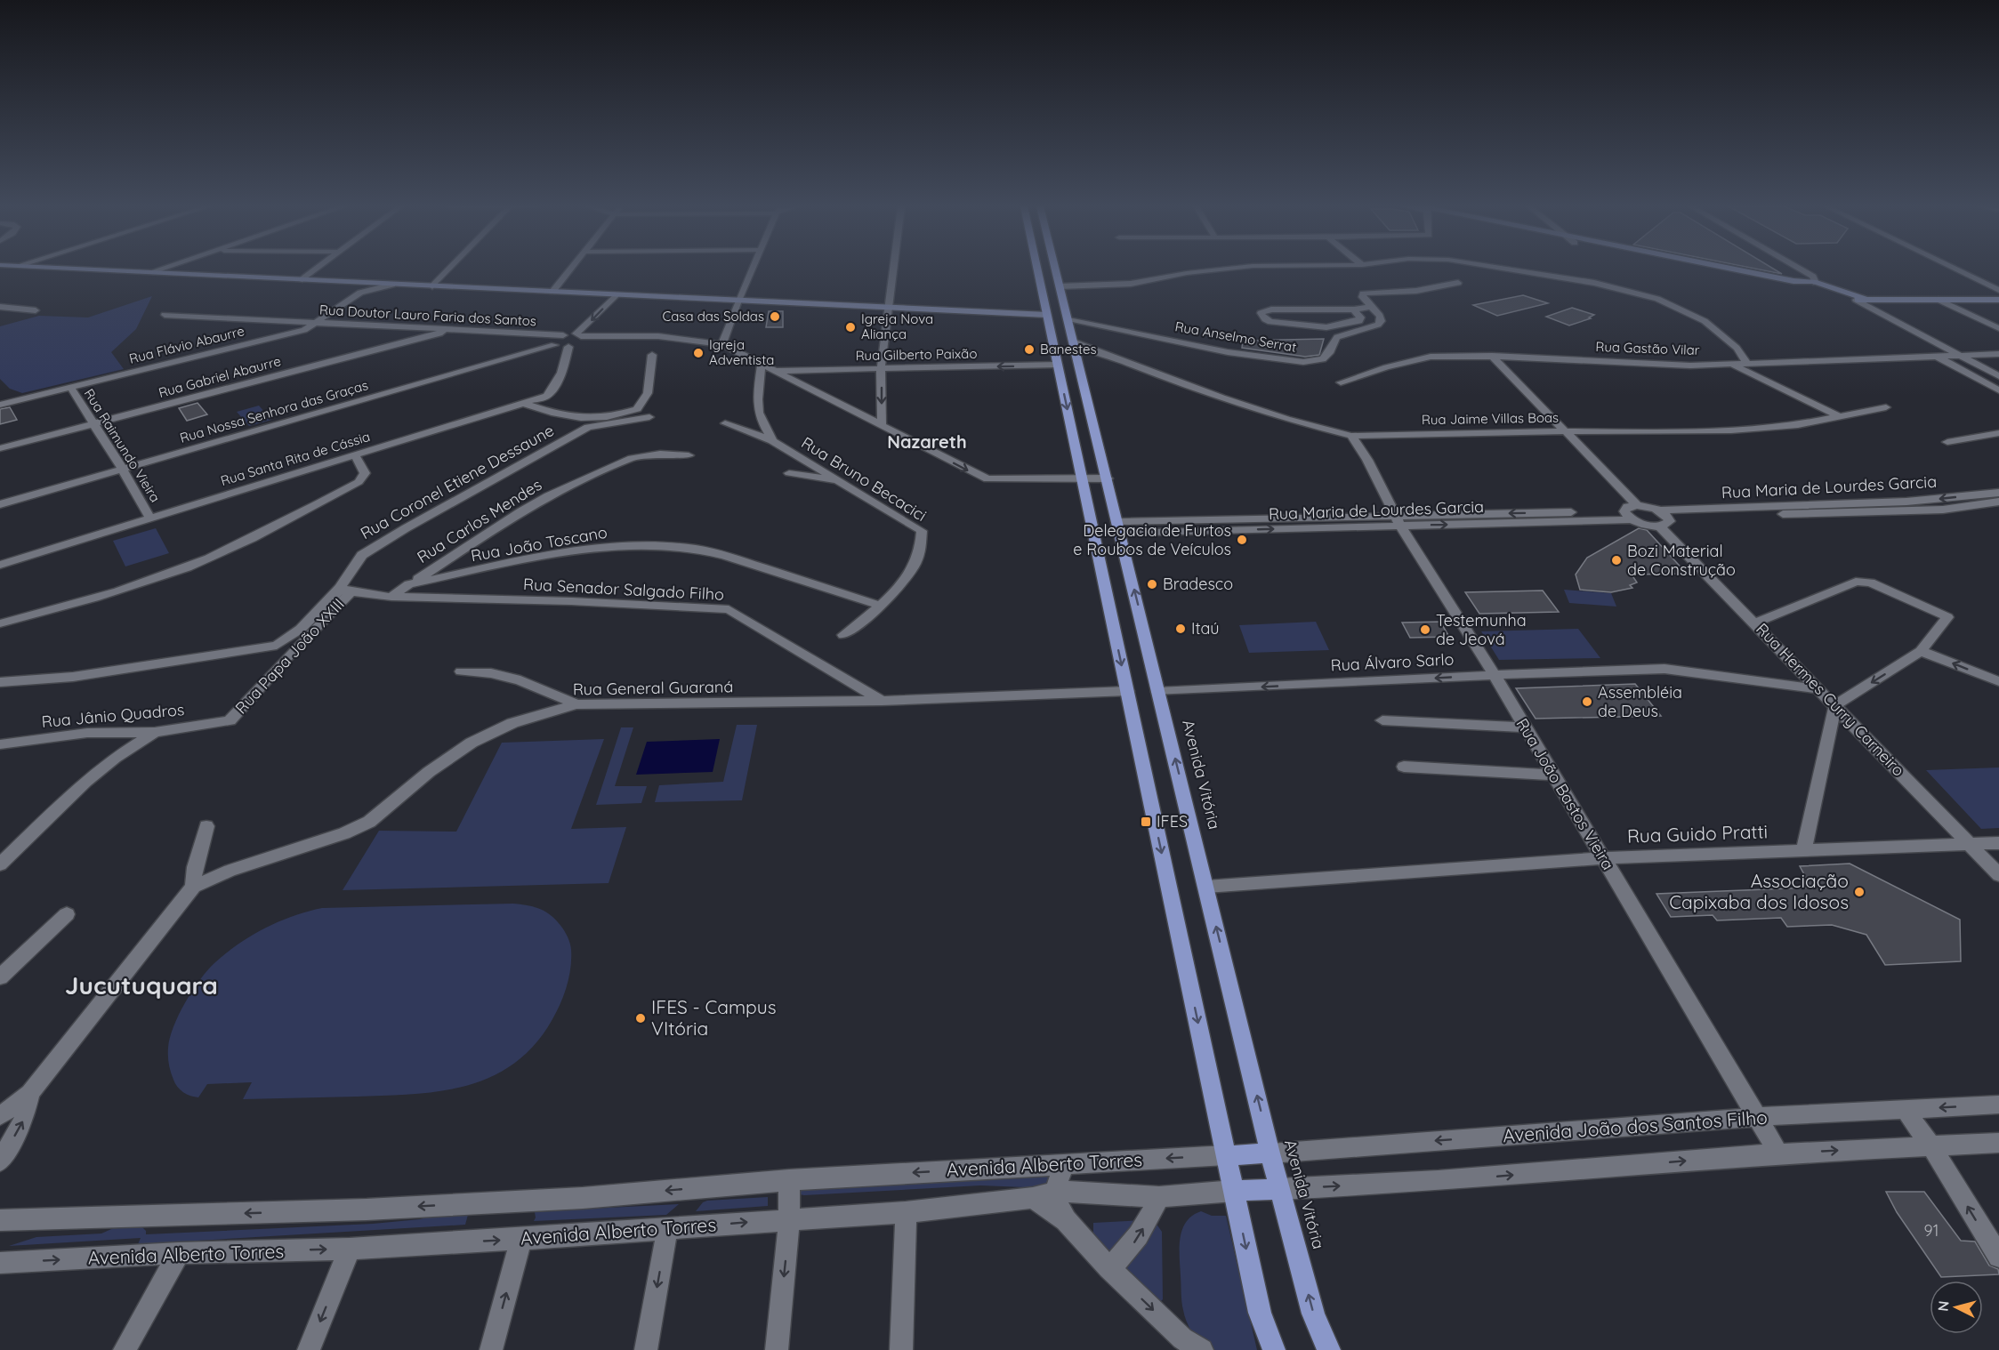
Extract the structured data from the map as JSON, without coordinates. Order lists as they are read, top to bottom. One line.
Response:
{"streets":{"main road":["Avenida Vitória"],"street":["Rua Doutor Lauro Faria dos Santos","Rua Anselmo Serrat","Rua Flávio Abaurre","Rua Gastão Vilar","Rua Gilberto Paixão","Rua Gabriel Abaurre","Rua Nossa Senhora das Graças","Rua Jaime Villas Boas","Rua Raimundo Vieira","Rua Santa Rita de Cássia","Rua Bruno Becacici","Rua Coronel Etiene Dessaune","Rua Maria de Lourdes Garcia","Rua Carlos Mendes","Rua João Toscano","Rua Senador Salgado Filho","Rua Papa João XXIII","Rua Álvaro Sarlo","Rua General Guaraná","Rua Hermes Curry Carneiro","Rua Jânio Quadros","Rua João Bastos Vieira","Rua Guido Pratti","Avenida João dos Santos Filho","Avenida Alberto Torres"]},"crossings":[["Rua Doutor Lauro Faria dos Santos","Rua Flávio Abaurre"],["Rua Doutor Lauro Faria dos Santos","Rua Gilberto Paixão"],["Rua Doutor Lauro Faria dos Santos","Rua Gabriel Abaurre"],["Rua Doutor Lauro Faria dos Santos","Avenida Vitória"],["Rua Anselmo Serrat","Avenida Vitória"],["Rua Flávio Abaurre","Rua Raimundo Vieira"],["Rua Gabriel Abaurre","Rua Raimundo Vieira"],["Rua Nossa Senhora das Graças","Rua Raimundo Vieira"],["Rua Jaime Villas Boas","Avenida Vitória"],["Rua Jaime Villas Boas","Rua João Bastos Vieira"],["Rua Raimundo Vieira","Rua Santa Rita de Cássia"],["Rua Bruno Becacici","Rua João Toscano"],["Rua Coronel Etiene Dessaune","Rua Senador Salgado Filho"],["Rua Coronel Etiene Dessaune","Rua Papa João XXIII"],["Rua Maria de Lourdes Garcia","Rua Hermes Curry Carneiro"],["Rua Maria de Lourdes Garcia","Avenida Vitória"],["Rua Maria de Lourdes Garcia","Rua João Bastos Vieira"],["Rua Carlos Mendes","Rua João Toscano"],["Rua João Toscano","Rua Senador Salgado Filho"],["Rua Senador Salgado Filho","Rua Papa João XXIII"],["Rua Senador Salgado Filho","Rua General Guaraná"],["Rua Papa João XXIII","Rua Jânio Quadros"],["Rua Álvaro Sarlo","Rua Hermes Curry Carneiro"],["Rua Álvaro Sarlo","Avenida Vitória"],["Rua Álvaro Sarlo","Rua João Bastos Vieira"],["Rua Hermes Curry Carneiro","Rua Guido Pratti"],["Avenida Vitória","Rua Guido Pratti"],["Avenida Vitória","Avenida João dos Santos Filho"],["Rua João Bastos Vieira","Rua Guido Pratti"],["Rua João Bastos Vieira","Avenida João dos Santos Filho"]],"districts":["Nazareth","Jucutuquara"],"places":{"other":["Casa das Soldas","Igreja Nova Aliança","Banestes","Igreja Adventista","Delegacia de Furtos e Roubos de Veículos","Bozi Material de Construção","Bradesco","Itaú","Testemunha de Jeová","Assembléia de Deus","Associação Capixaba dos Idosos","IFES - Campus VItória"],"transit":["IFES"]},"house_numbers":["91"],"north":"left"}
